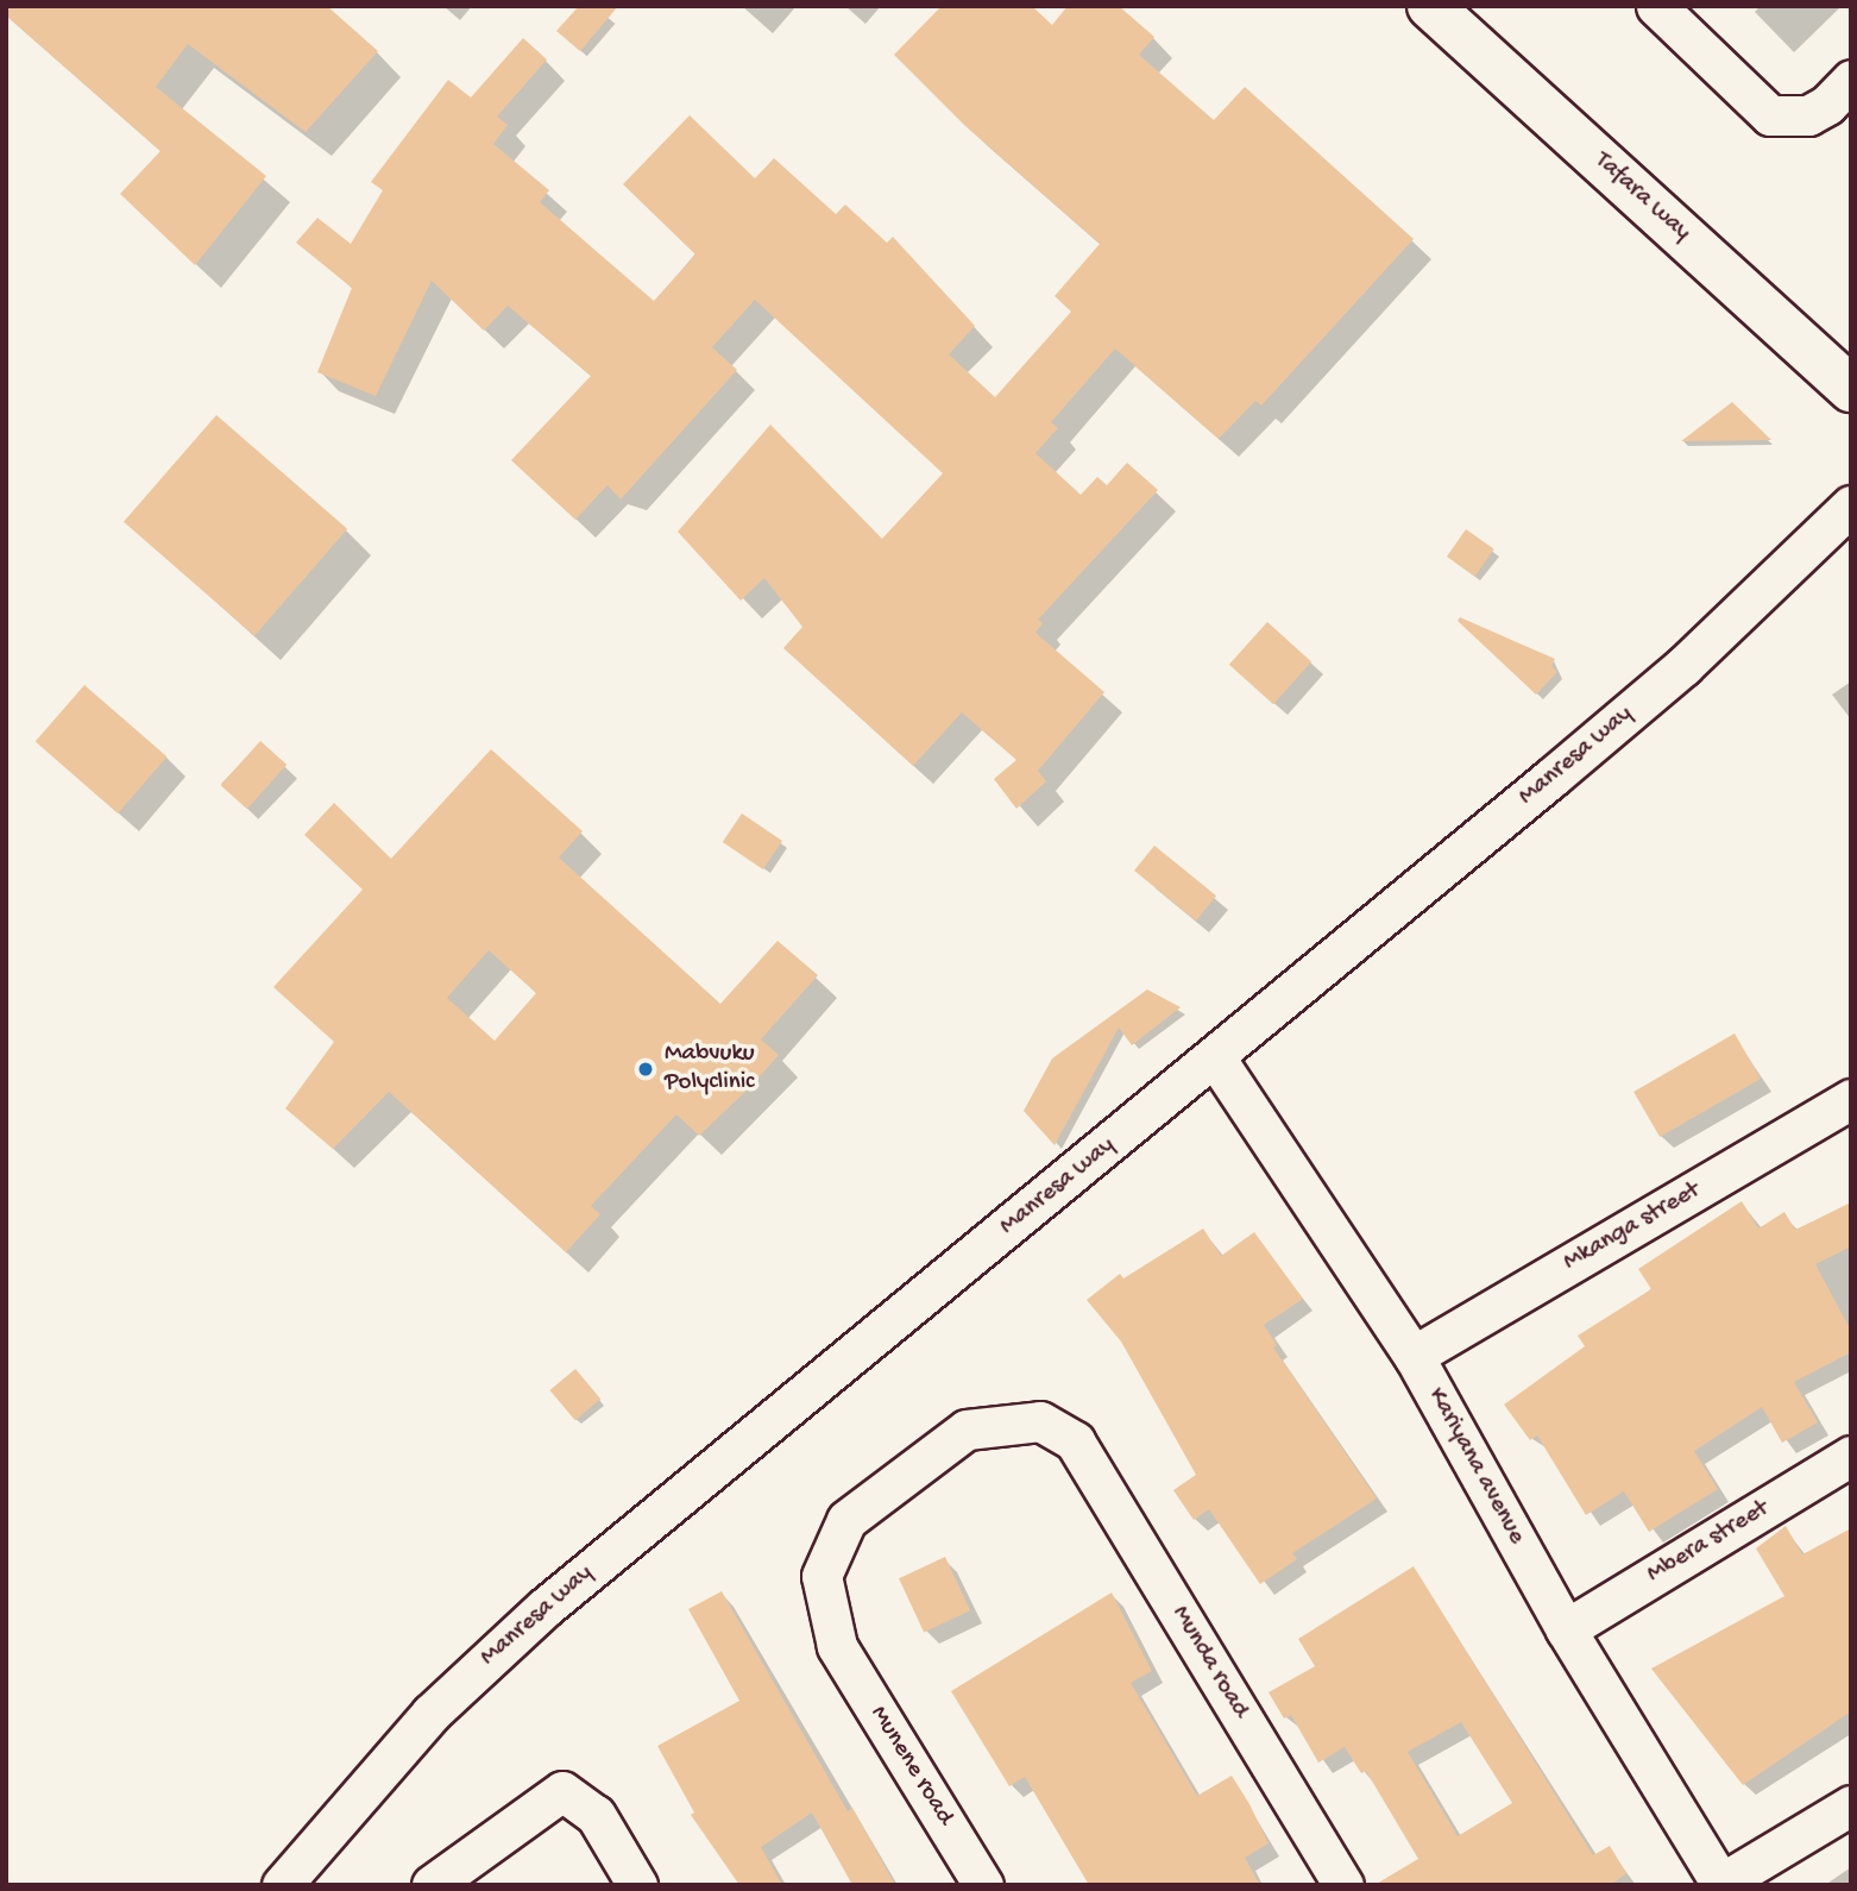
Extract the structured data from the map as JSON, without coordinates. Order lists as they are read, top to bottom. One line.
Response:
{"streets":{"street":["Tafara way","Manresa way","Mkanga street","Kariyana avenue","Mbera street","Munda road","Munene road"]},"crossings":[["Manresa way","Kariyana avenue"],["Mkanga street","Kariyana avenue"],["Kariyana avenue","Mbera street"],["Munda road","Munene road"]],"places":["Mabvuku Polyclinic"]}
